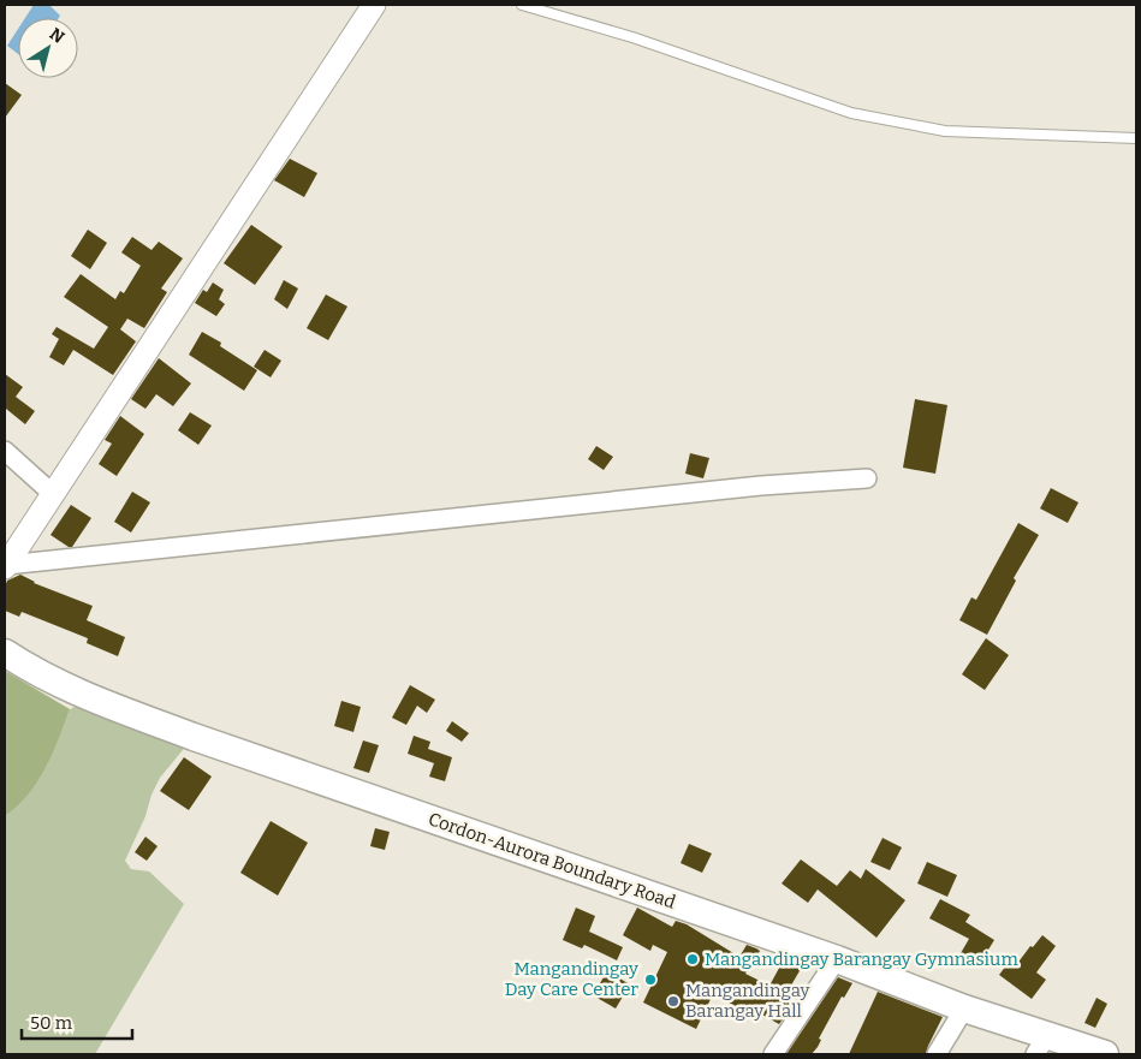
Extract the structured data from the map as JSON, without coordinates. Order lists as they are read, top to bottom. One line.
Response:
{"streets":{"main road":["Cordon-Aurora Boundary Road"]},"places":["Mangandingay Barangay Gymnasium","Mangandingay Day Care Center","Mangandingay Barangay Hall"],"scale_bar":"50 m","north":"top right"}
